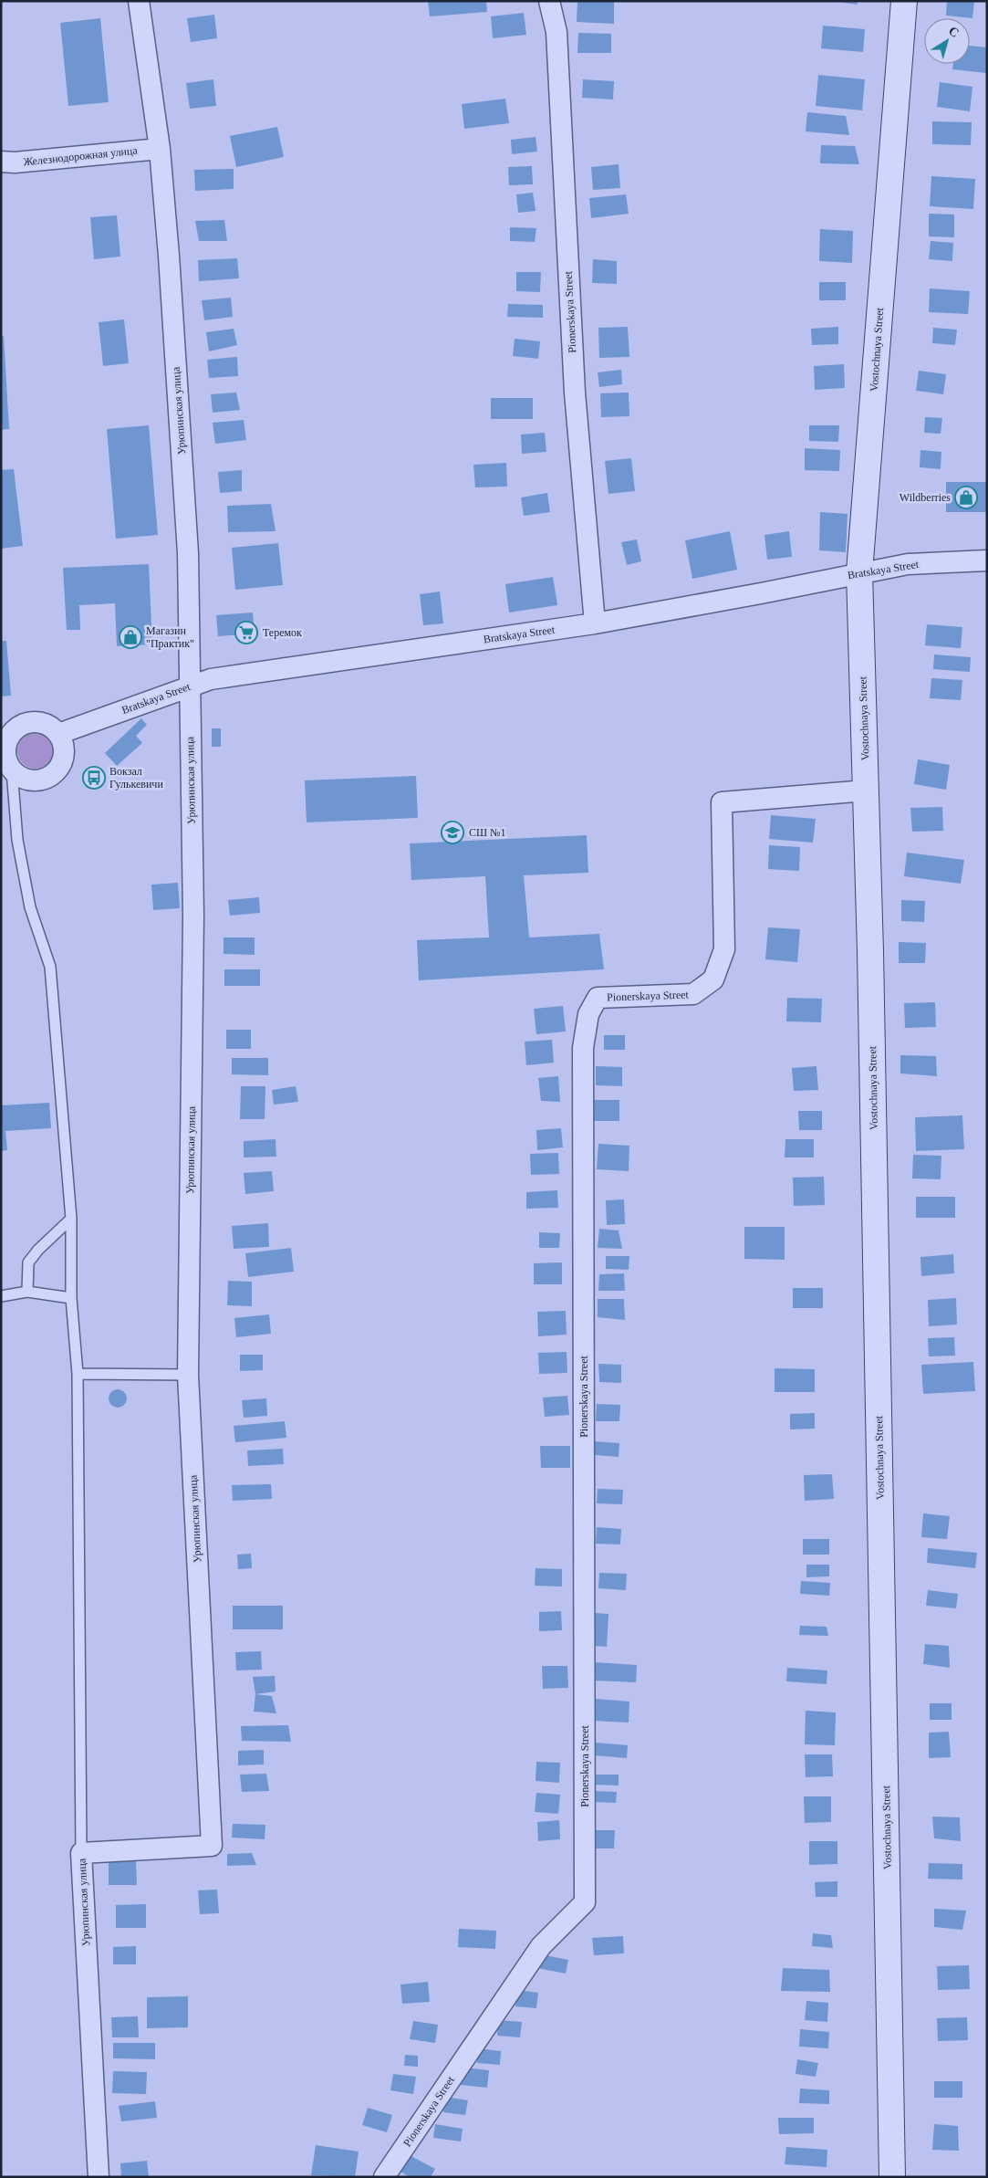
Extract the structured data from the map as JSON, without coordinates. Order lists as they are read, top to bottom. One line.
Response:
{"streets":{"street":["Железнодорожная улица","Pionerskaya Street","Vostochnaya Street","Урюпинская улица","Bratskaya Street"]},"crossings":[["Железнодорожная улица","Урюпинская улица"],["Pionerskaya Street","Vostochnaya Street"],["Pionerskaya Street","Bratskaya Street"],["Vostochnaya Street","Bratskaya Street"],["Урюпинская улица","Bratskaya Street"]],"places":{"shop":["Wildberries","Магазин \"Практик\""],"supermarket":["Теремок"],"bus stop":["Вокзал Гулькевичи"],"school or university":["СШ №1"]},"north":"top right"}
